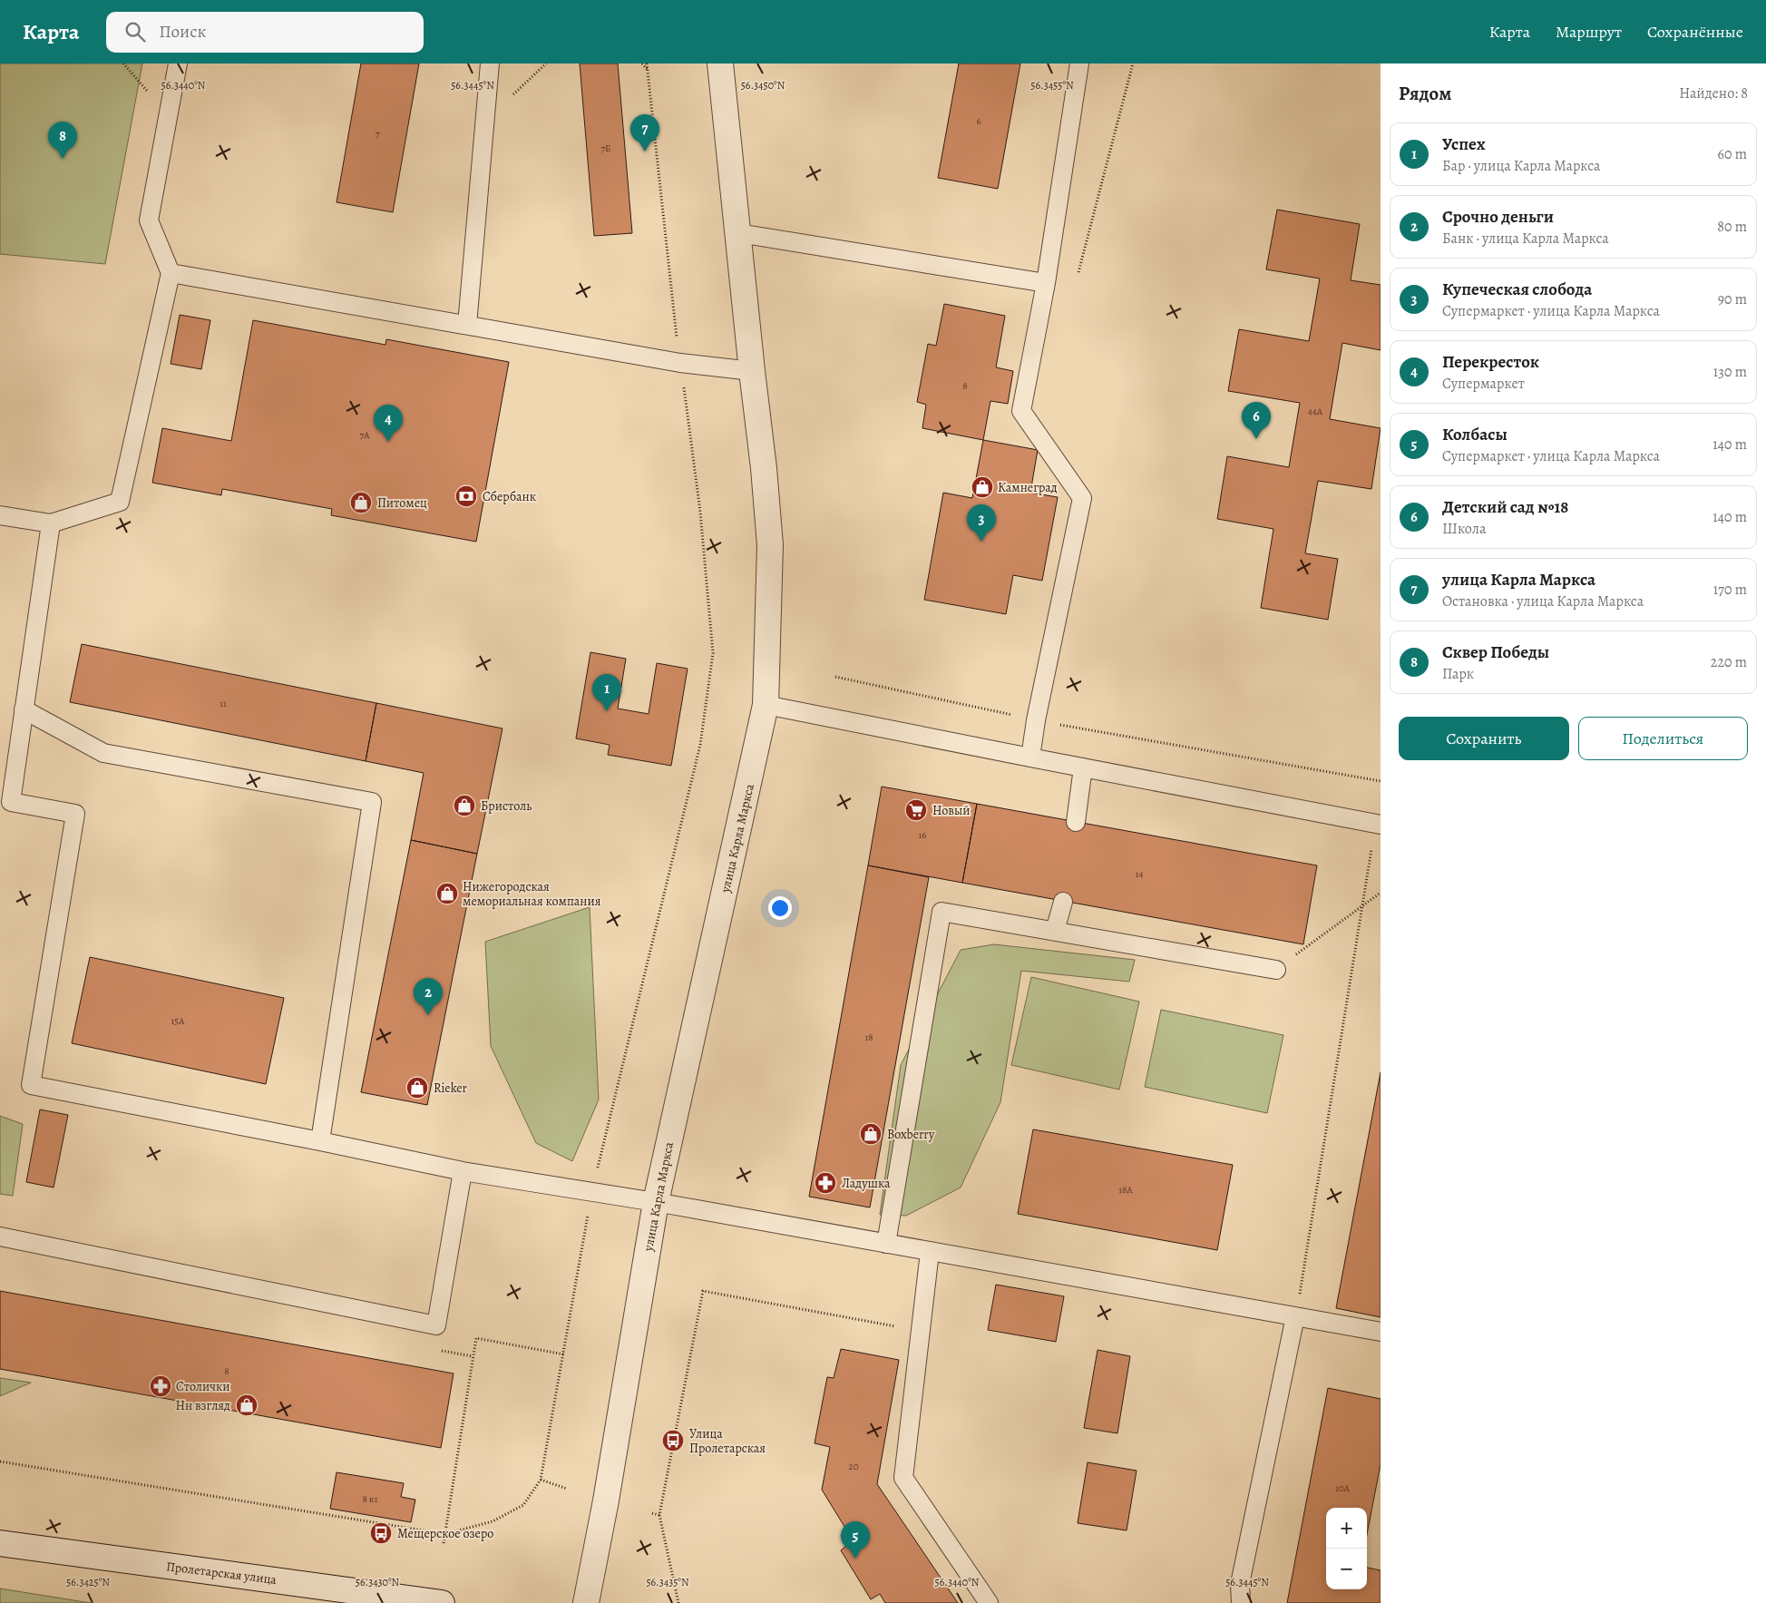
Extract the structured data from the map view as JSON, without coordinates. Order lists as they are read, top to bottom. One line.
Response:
{"streets":{"street":["улица Карла Маркса","Пролетарская улица"]},"places":{"shop":["Камнеград","Питомец","Бристоль","Нижегородская мемориальная компания","Rieker","Boxberry","Нн взгляд"],"bank":["Сбербанк"],"supermarket":["Новый"],"pharmacy":["Ладушка","Столички"],"bus stop":["Улица Пролетарская","Мещерское озеро"]},"house_numbers":["6","7","7Б","8","44А","7А","11","16","14","15А","18","18А","8","20","10А","8 к1"],"page":{"header":"Карта","search":"Поиск","nav":["Карта","Маршрут","Сохранённые"],"heading":["Рядом","Найдено: 8"],"pins":["7","8","6","4","3","1","2","5"],"list":[{"mark":"1","name":"Успех","note":"Бар · улица Карла Маркса","value":"60 m"},{"mark":"2","name":"Срочно деньги","note":"Банк · улица Карла Маркса","value":"80 m"},{"mark":"3","name":"Купеческая слобода","note":"Супермаркет · улица Карла Маркса","value":"90 m"},{"mark":"4","name":"Перекресток","note":"Супермаркет","value":"130 m"},{"mark":"5","name":"Колбасы","note":"Супермаркет · улица Карла Маркса","value":"140 m"},{"mark":"6","name":"Детский сад №18","note":"Школа","value":"140 m"},{"mark":"7","name":"улица Карла Маркса","note":"Остановка · улица Карла Маркса","value":"170 m"},{"mark":"8","name":"Сквер Победы","note":"Парк","value":"220 m"}],"buttons":["Сохранить","Поделиться"],"map_buttons":["+","−"]},"coordinates":["56.3440°N","56.3445°N","56.3450°N","56.3455°N","56.3425°N","56.3430°N","56.3435°N"]}
